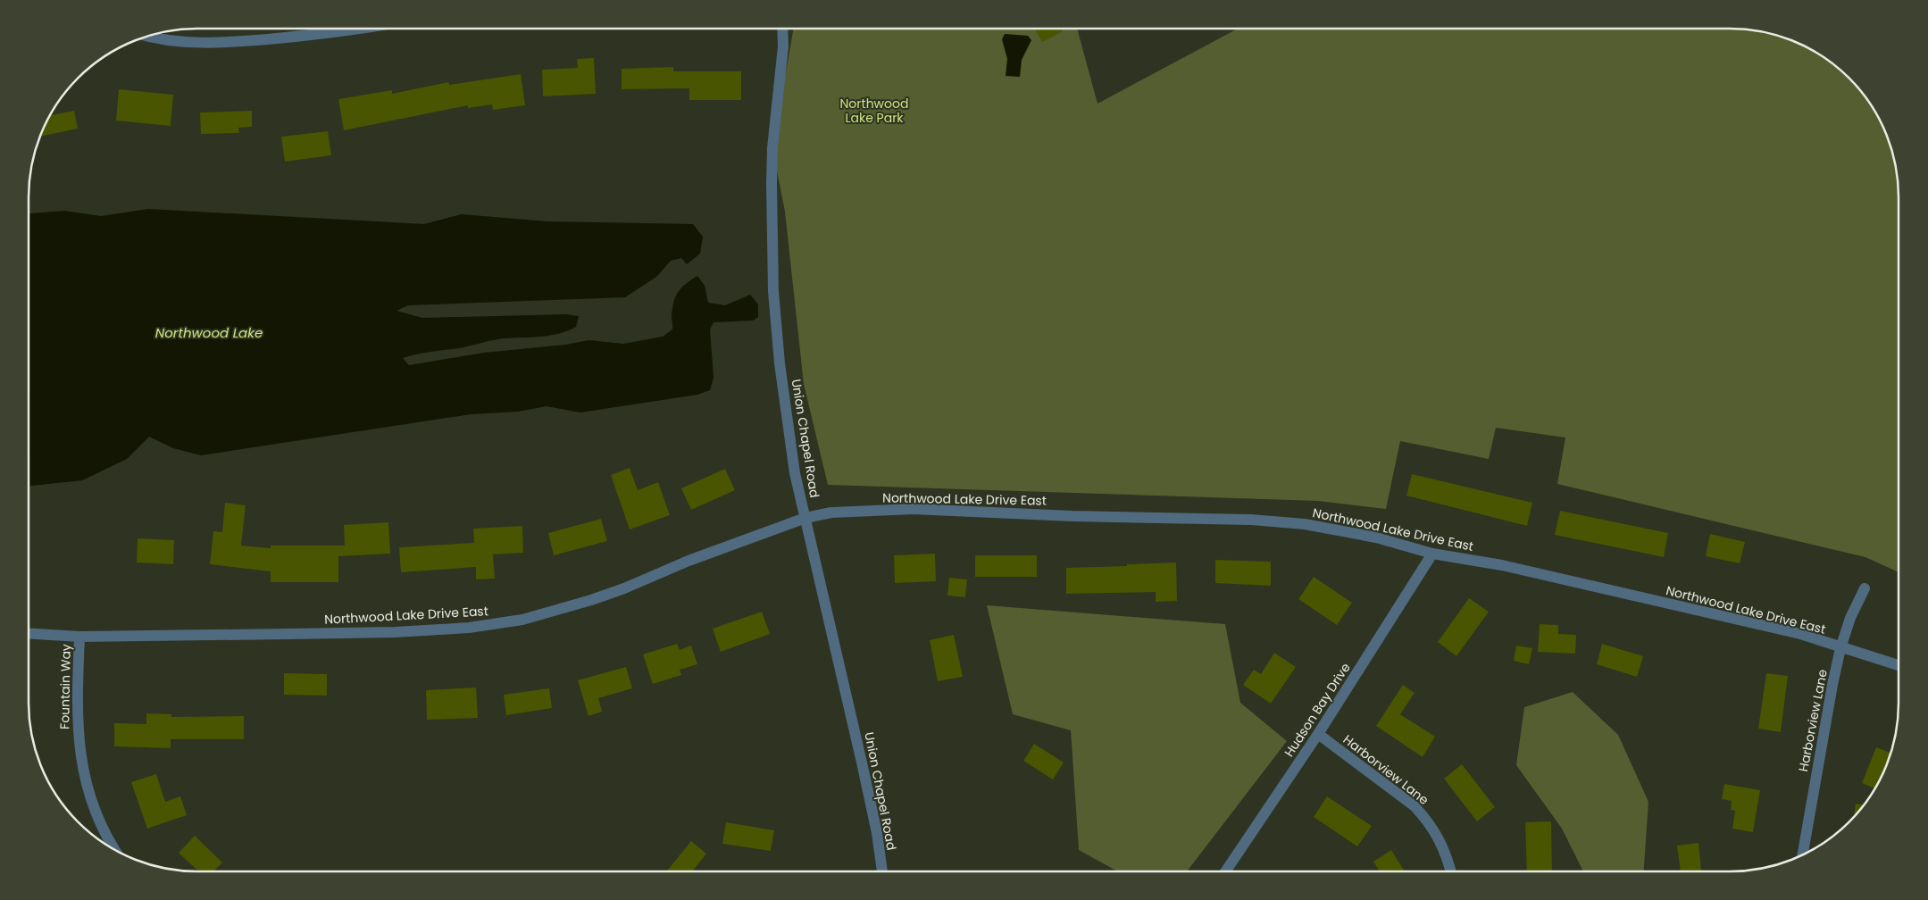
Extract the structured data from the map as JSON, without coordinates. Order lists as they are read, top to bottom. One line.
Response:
{"streets":{"street":["Union Chapel Road","Northwood Lake Drive East","Fountain Way","Hudson Bay Drive","Harborview Lane"]},"crossings":[["Union Chapel Road","Northwood Lake Drive East"],["Northwood Lake Drive East","Fountain Way"],["Northwood Lake Drive East","Hudson Bay Drive"],["Northwood Lake Drive East","Harborview Lane"],["Hudson Bay Drive","Harborview Lane"]],"water":["Northwood Lake"],"parks":["Northwood Lake Park"]}
